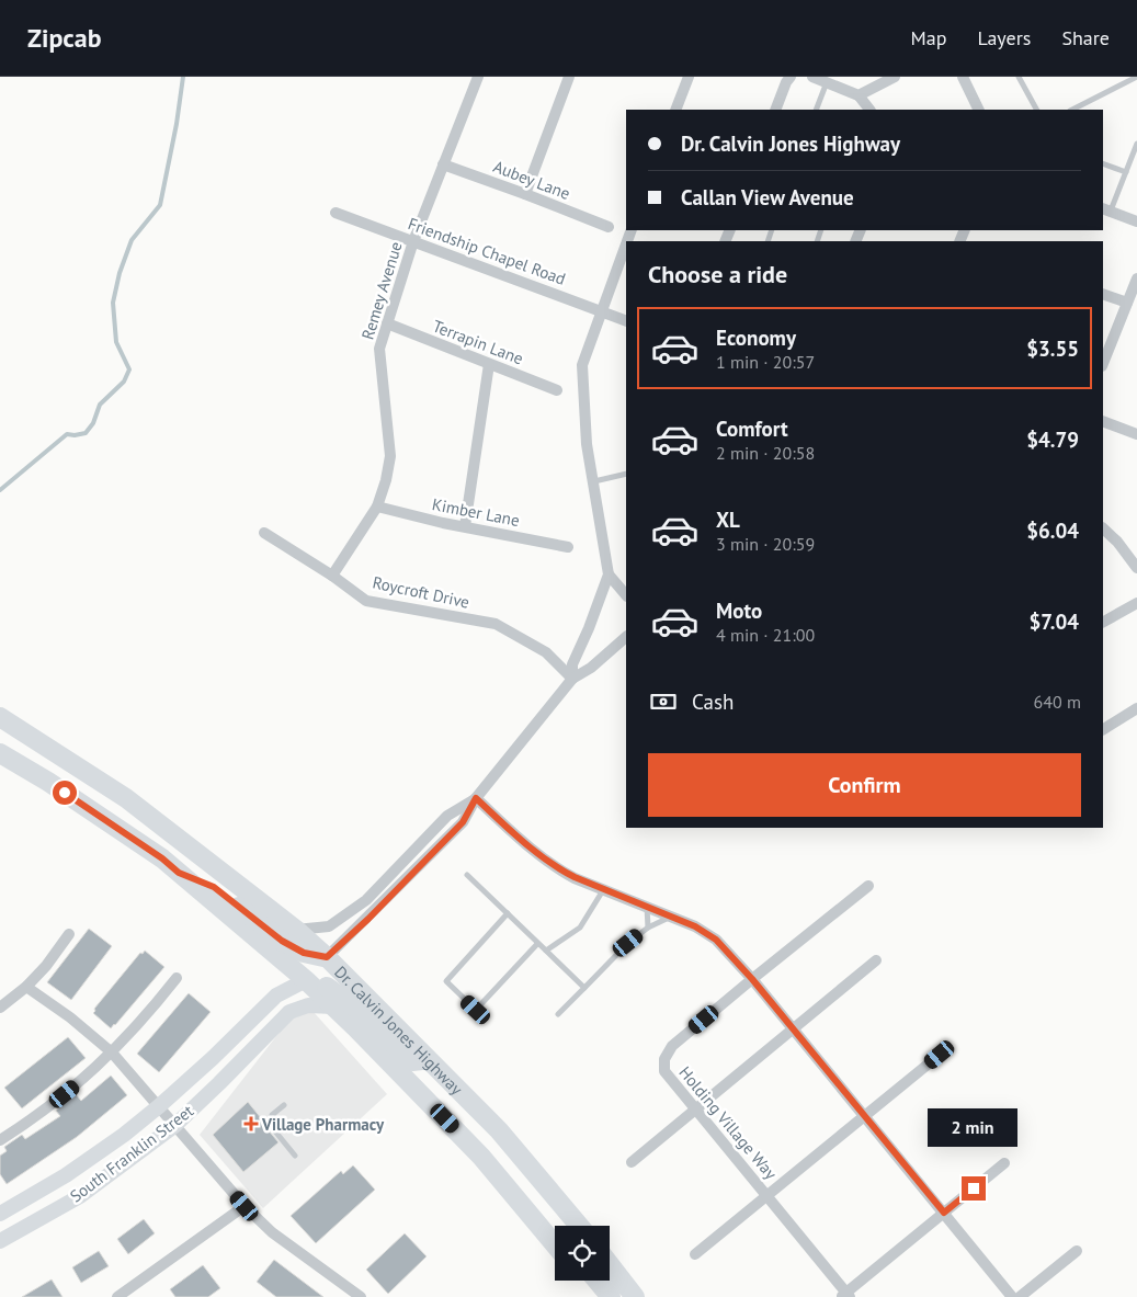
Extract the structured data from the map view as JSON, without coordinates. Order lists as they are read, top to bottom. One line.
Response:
{"streets":{"highway":["Dr. Calvin Jones Highway"],"street":["Aubey Lane","Friendship Chapel Road","Remey Avenue","Terrapin Lane","Kimber Lane","Roycroft Drive","Holding Village Way","South Franklin Street"]},"crossings":[["Aubey Lane","Remey Avenue"],["Friendship Chapel Road","Remey Avenue"],["Remey Avenue","Terrapin Lane"],["Remey Avenue","Kimber Lane"],["Remey Avenue","Roycroft Drive"],["Dr. Calvin Jones Highway","South Franklin Street"]],"places":{"health":["Village Pharmacy"]},"page":{"header":"Zipcab","nav":["Map","Layers","Share"],"banner":["Dr. Calvin Jones Highway","Callan View Avenue"],"heading":"Choose a ride","list":[{"name":"Economy","note":"1 min · 20:57","value":"$3.55"},{"name":"Comfort","note":"2 min · 20:58","value":"$4.79"},{"name":"XL","note":"3 min · 20:59","value":"$6.04"},{"name":"Moto","note":"4 min · 21:00","value":"$7.04"}],"pay":["Cash","640 m"],"buttons":"Confirm","bubble":"2 min"}}
